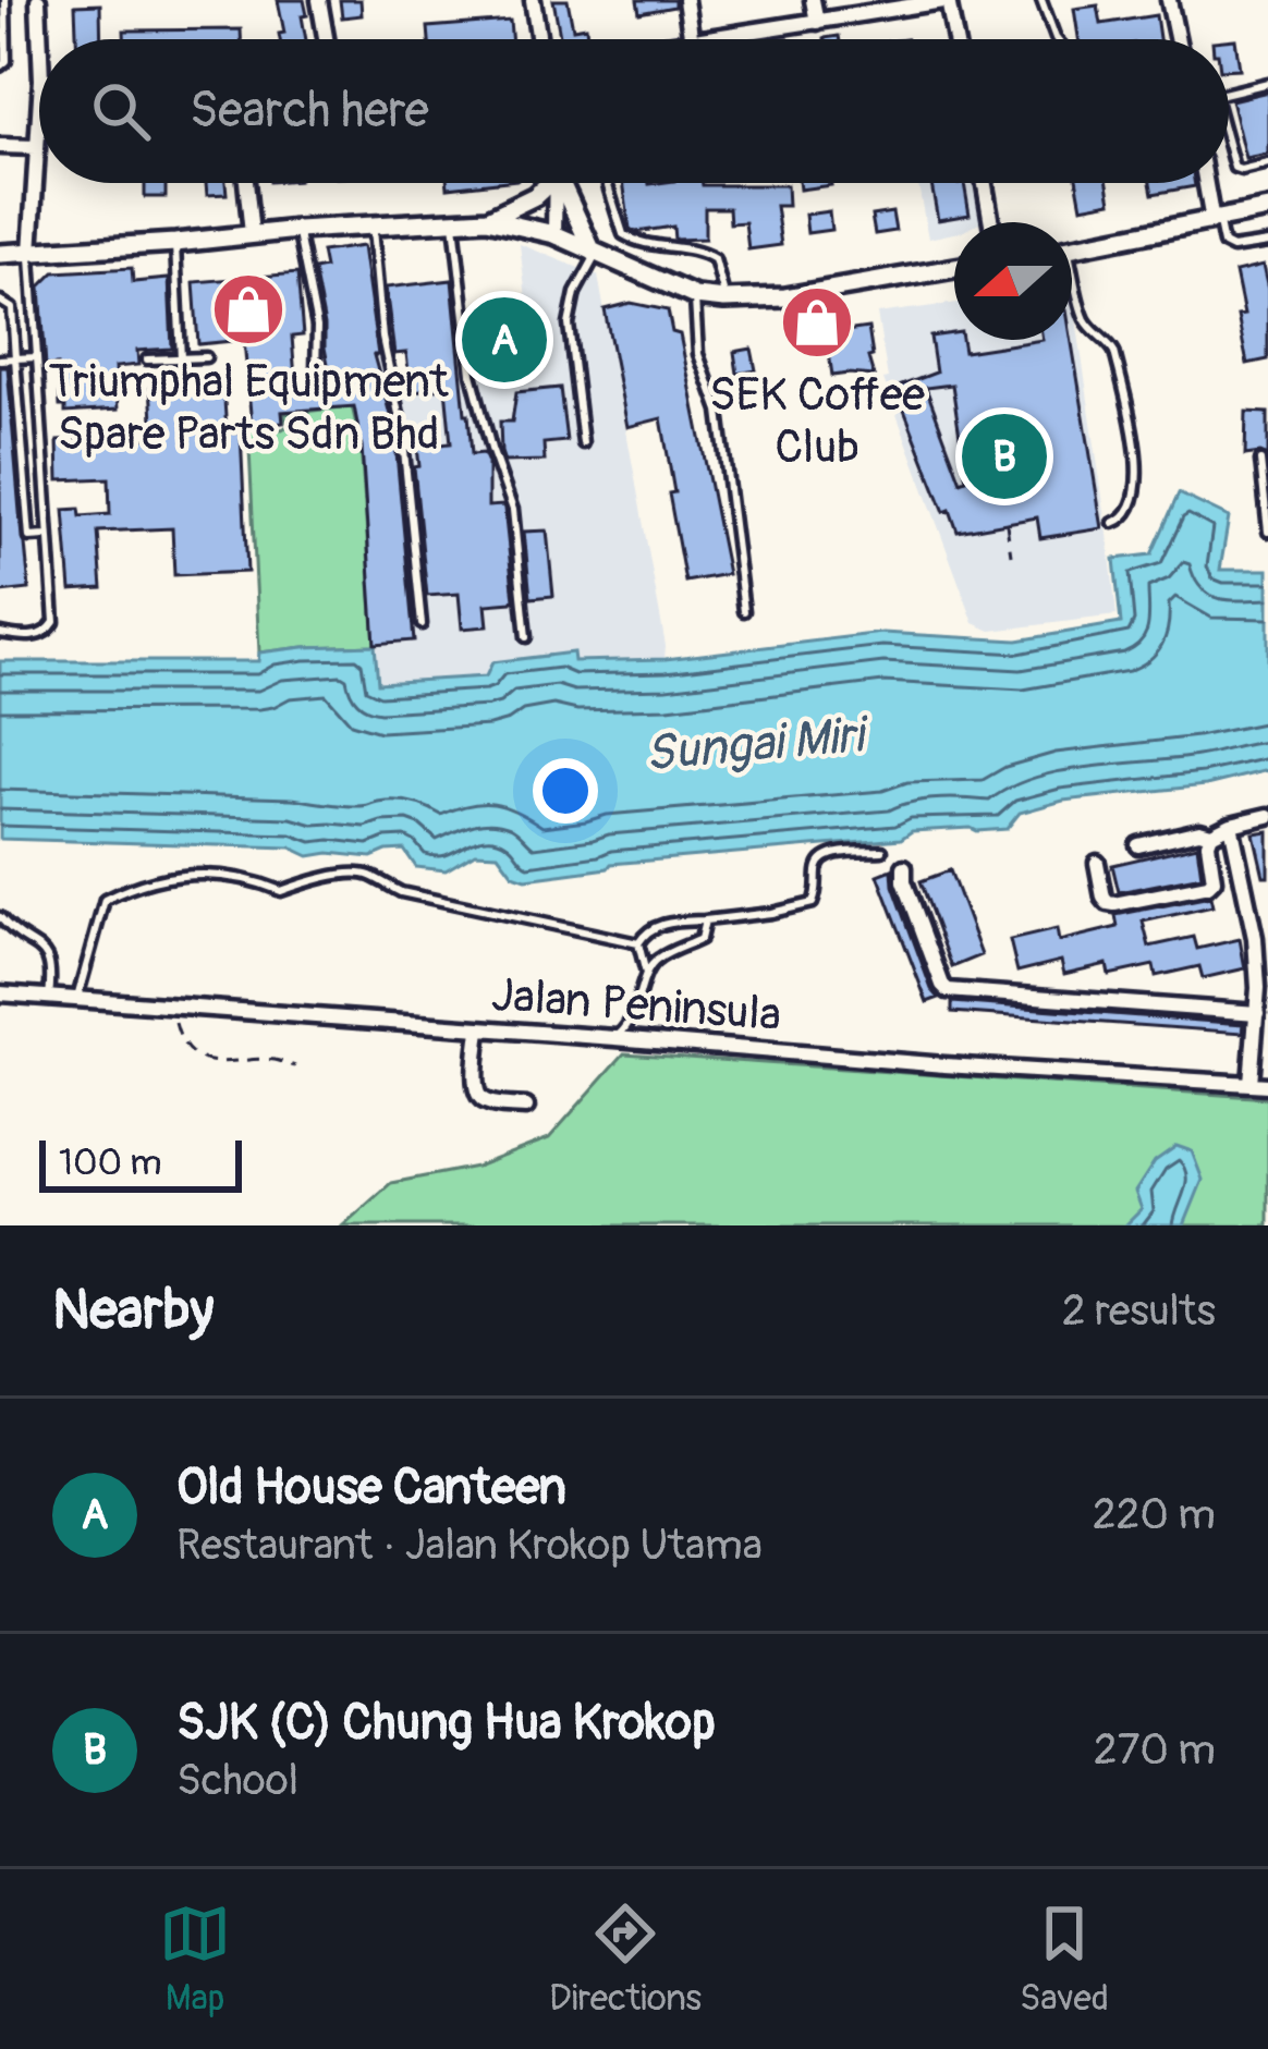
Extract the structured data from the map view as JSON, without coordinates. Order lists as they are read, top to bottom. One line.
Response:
{"streets":{"street":["Jalan Peninsula"]},"water":["Sungai Miri"],"places":{"shop":["Triumphal Equipment Spare Parts Sdn Bhd","SEK Coffee Club"]},"scale_bar":"100 m","north":"left","page":{"search":"Search here","pins":["A","B"],"scale":"100 m","heading":["Nearby","2 results"],"list":[{"mark":"A","name":"Old House Canteen","note":"Restaurant · Jalan Krokop Utama","value":"220 m"},{"mark":"B","name":"SJK (C) Chung Hua Krokop","note":"School","value":"270 m"}],"nav":["Map","Directions","Saved"]}}
